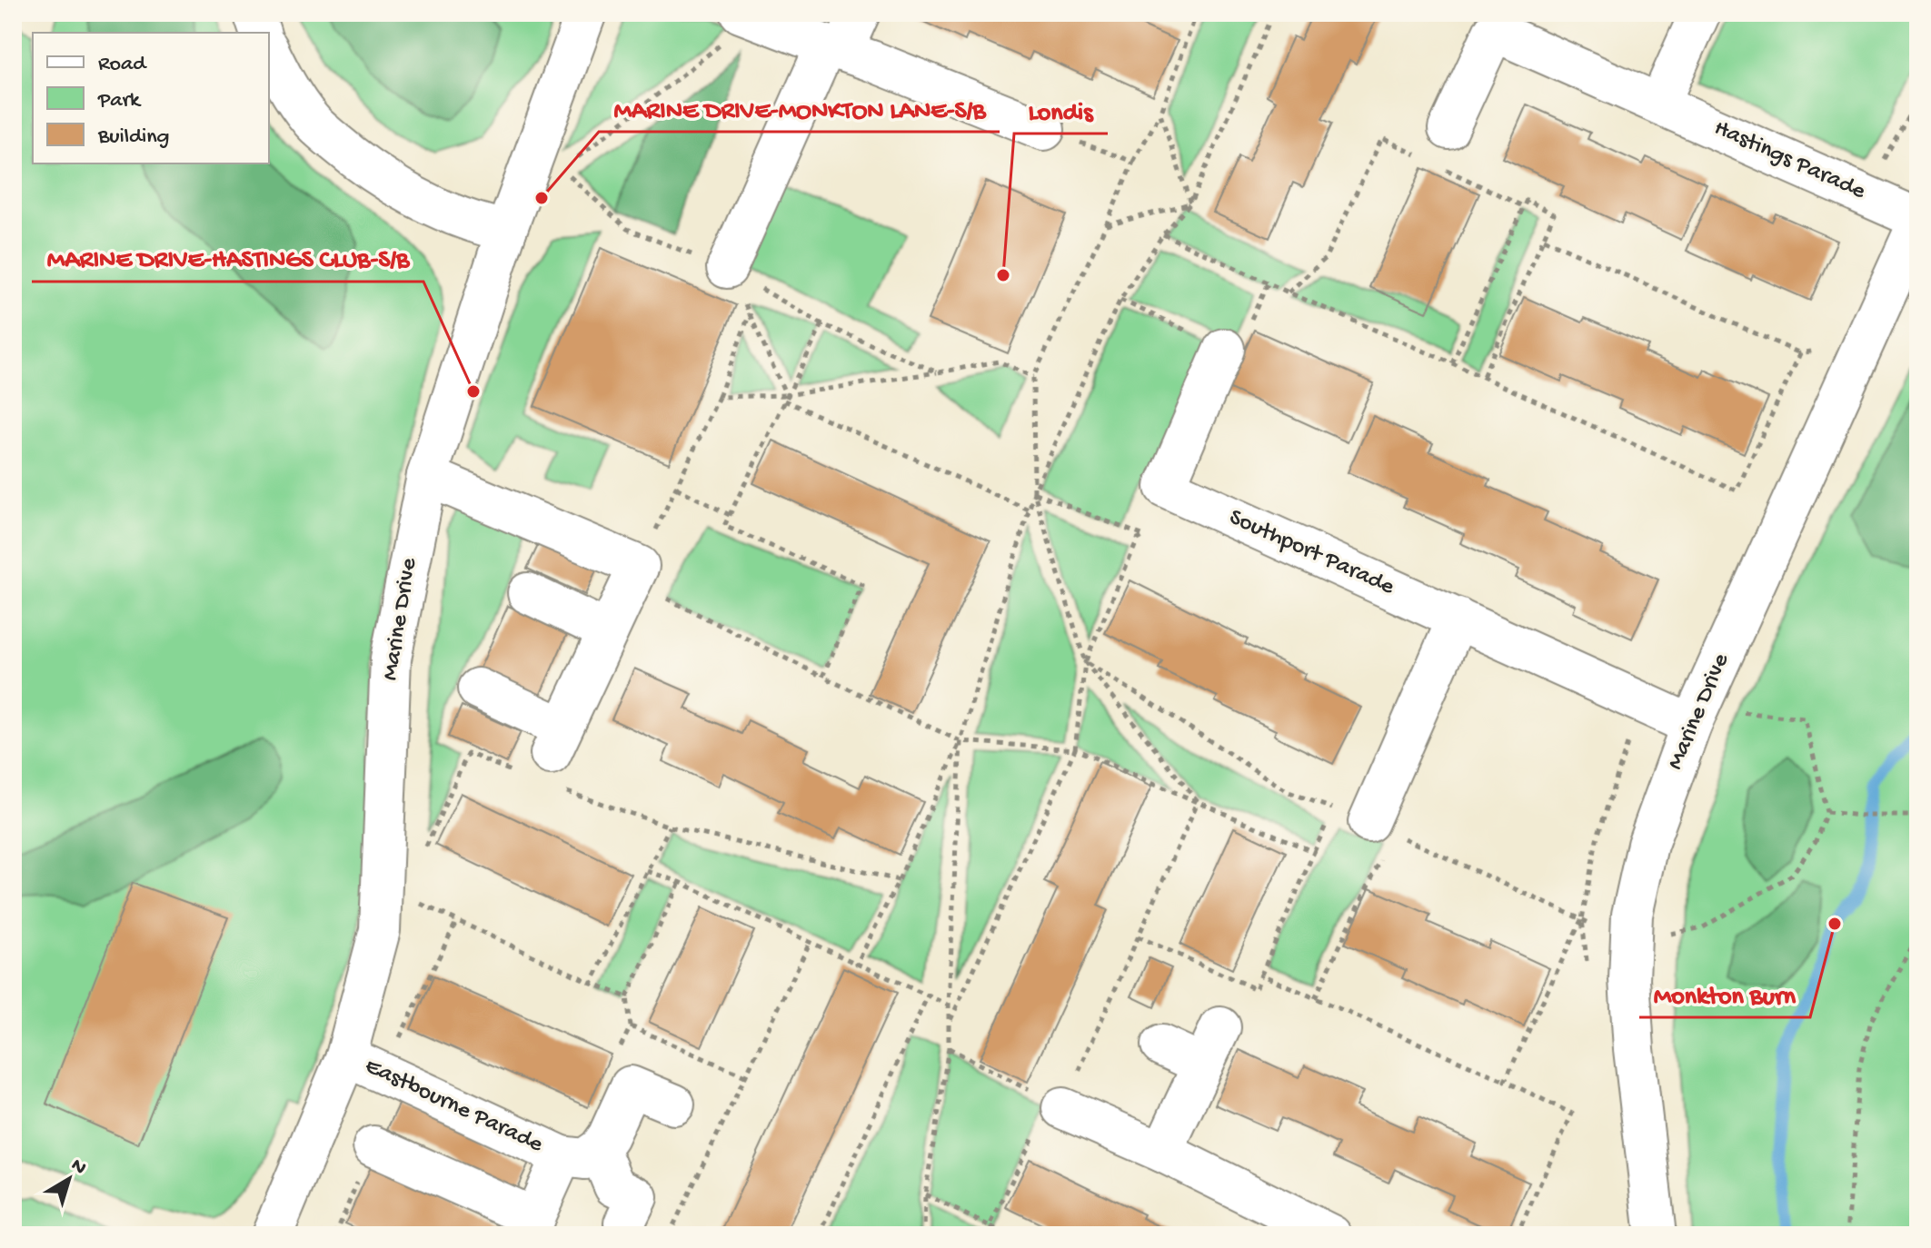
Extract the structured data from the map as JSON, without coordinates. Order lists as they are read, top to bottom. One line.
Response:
{"streets":{"street":["Hastings Parade","Southport Parade","Marine Drive","Eastbourne Parade"]},"crossings":[["Hastings Parade","Marine Drive"],["Southport Parade","Marine Drive"],["Marine Drive","Eastbourne Parade"]],"places":["MARINE DRIVE-MONKTON LANE-S/B","Londis","MARINE DRIVE-HASTINGS CLUB-S/B","Monkton Burn"],"legend":["Road","Park","Building"],"north":"top right"}
